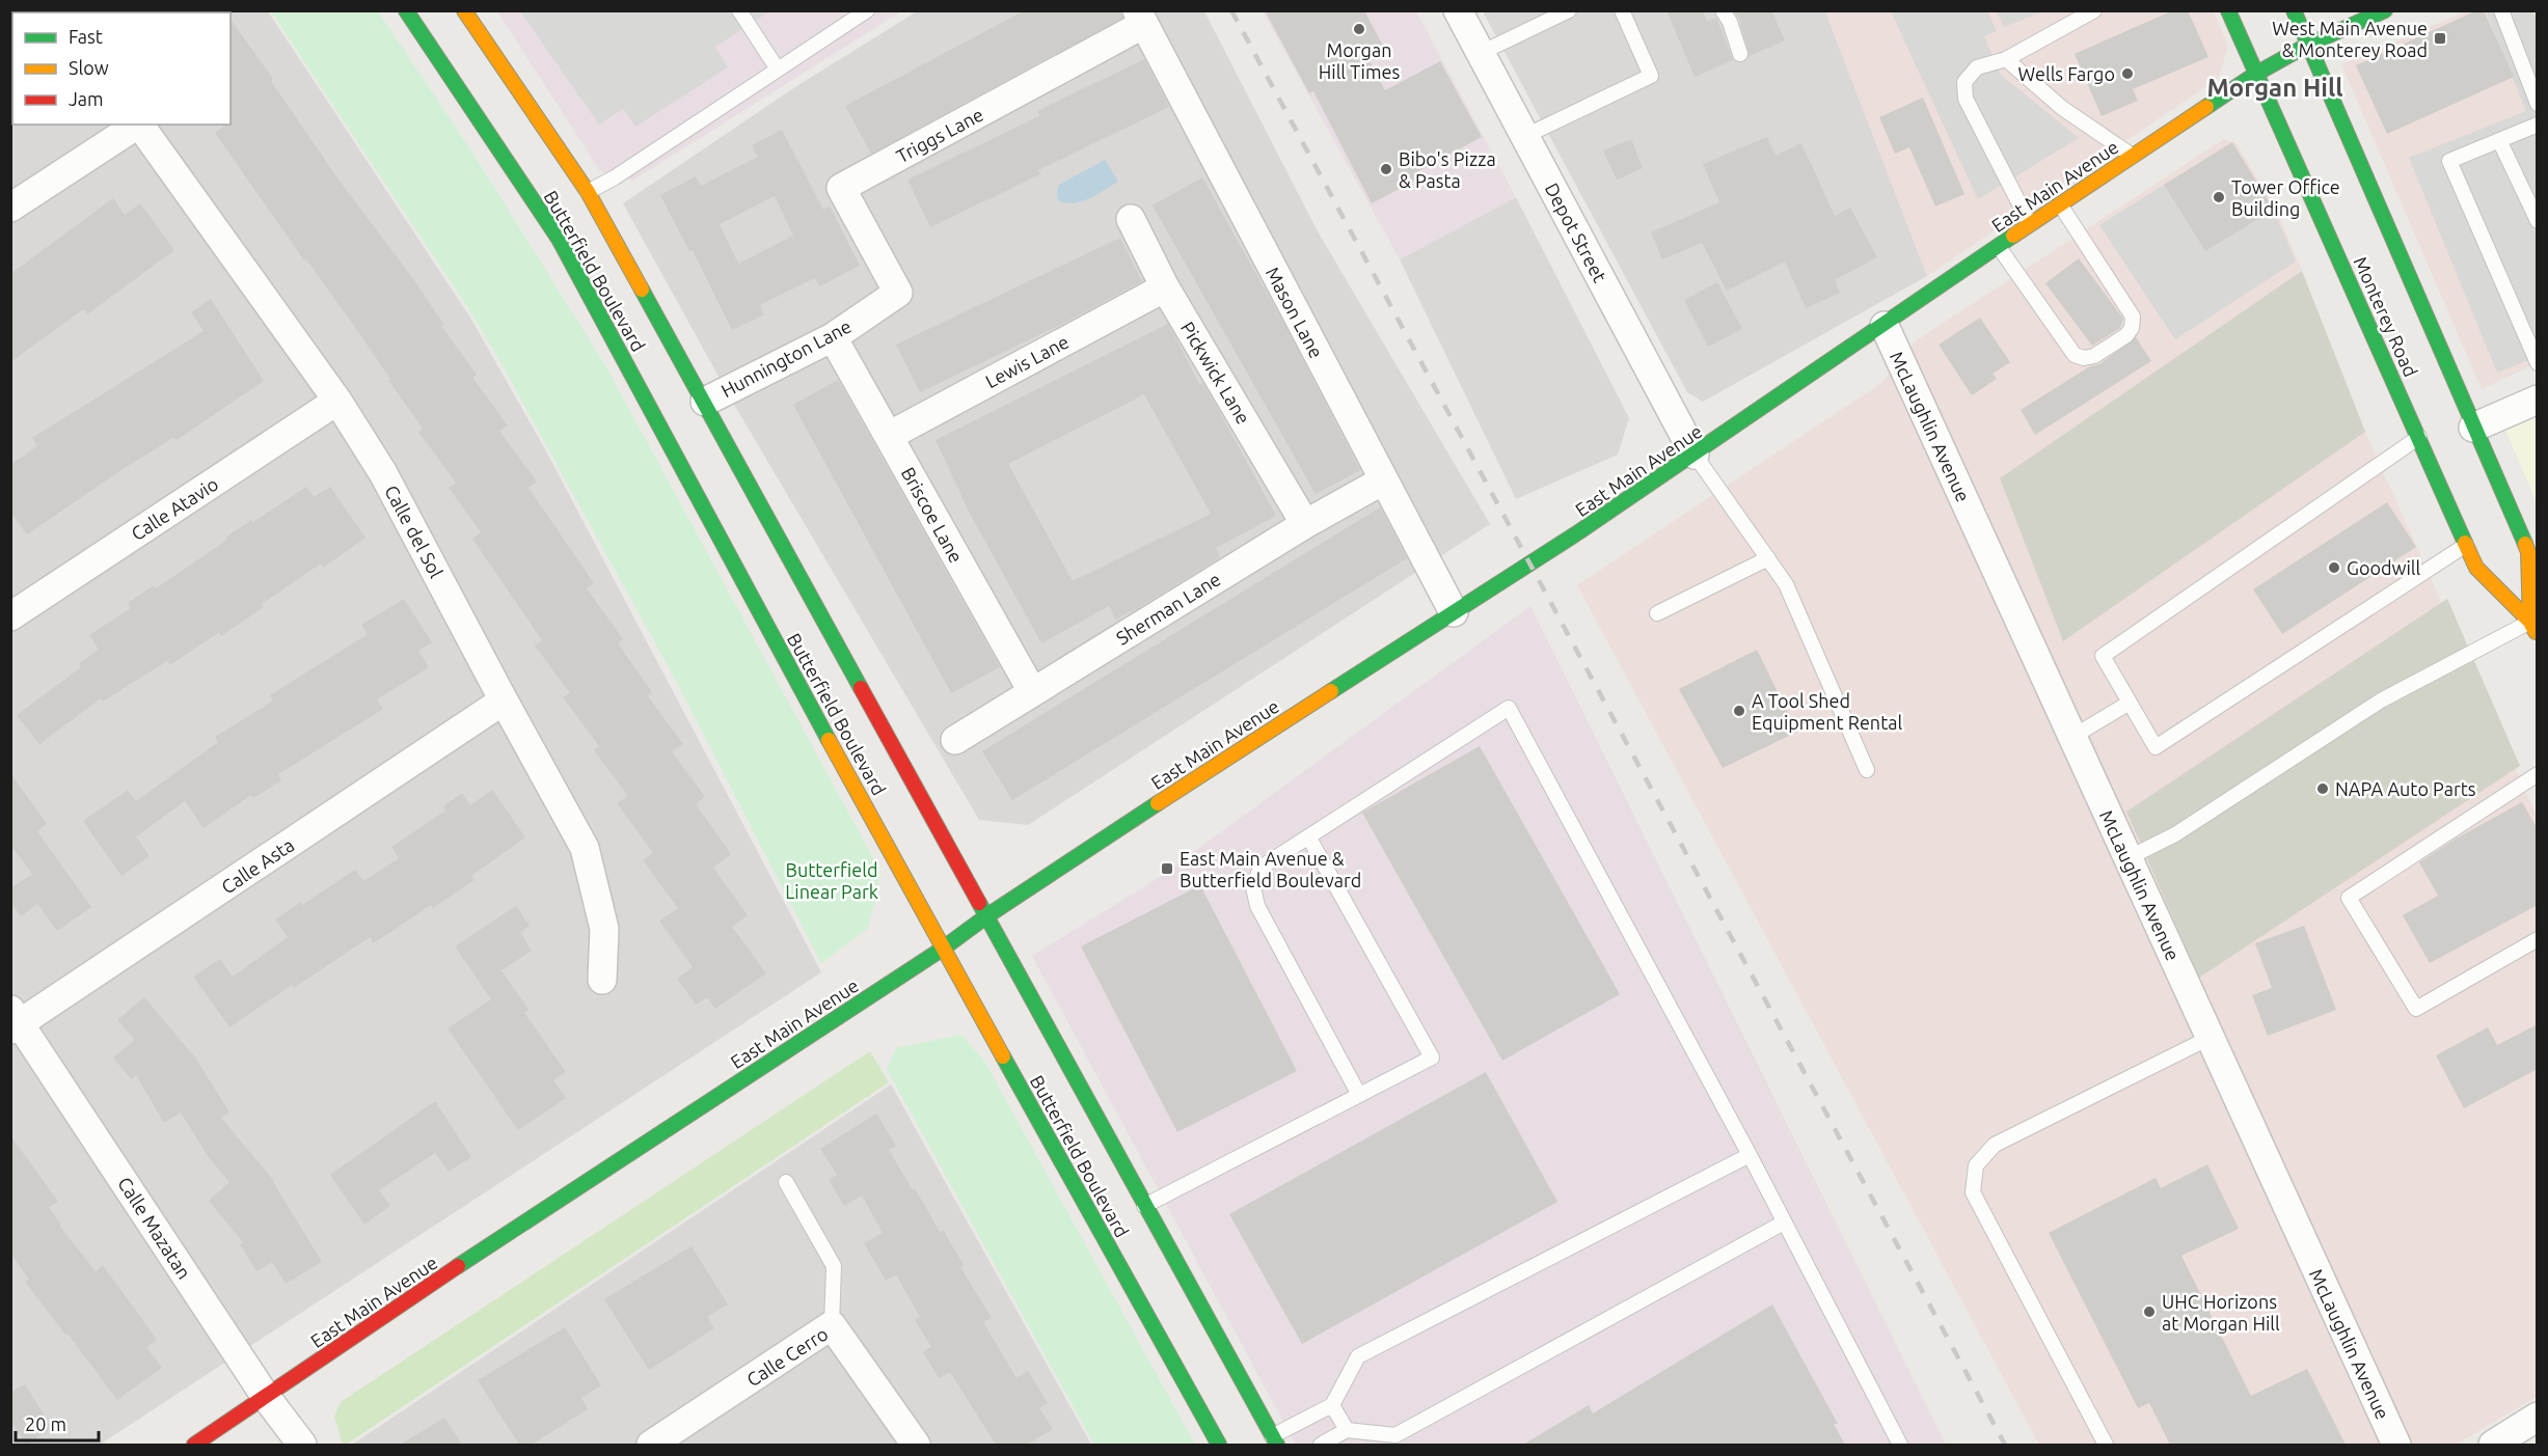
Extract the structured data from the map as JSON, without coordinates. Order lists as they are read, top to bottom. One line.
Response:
{"streets":{"main road":["East Main Avenue","Butterfield Boulevard","Monterey Road"],"street":["Triggs Lane","Depot Street","Mason Lane","Hunnington Lane","Lewis Lane","Pickwick Lane","McLaughlin Avenue","Calle Atavio","Briscoe Lane","Calle del Sol","Sherman Lane","Calle Asta","Calle Mazatan","Calle Cerro"]},"crossings":[["Triggs Lane","Mason Lane"],["Triggs Lane","Hunnington Lane"],["East Main Avenue","Depot Street"],["East Main Avenue","Butterfield Boulevard"],["East Main Avenue","Mason Lane"],["East Main Avenue","Monterey Road"],["East Main Avenue","McLaughlin Avenue"],["East Main Avenue","Calle Mazatan"],["Butterfield Boulevard","Hunnington Lane"],["Mason Lane","Sherman Lane"],["Hunnington Lane","Briscoe Lane"],["Lewis Lane","Pickwick Lane"],["Lewis Lane","Briscoe Lane"],["Pickwick Lane","Sherman Lane"],["Calle Atavio","Calle del Sol"],["Briscoe Lane","Sherman Lane"],["Calle del Sol","Calle Asta"],["Calle Asta","Calle Mazatan"]],"districts":["Morgan Hill"],"parks":["Butterfield Linear Park"],"places":{"other":["Morgan Hill Times","Wells Fargo","Bibo's Pizza & Pasta","Tower Office Building","Goodwill","A Tool Shed Equipment Rental","NAPA Auto Parts","UHC Horizons at Morgan Hill"],"transit":["West Main Avenue & Monterey Road","East Main Avenue & Butterfield Boulevard"]},"legend":["Fast","Slow","Jam"],"scale_bar":"20 m"}
